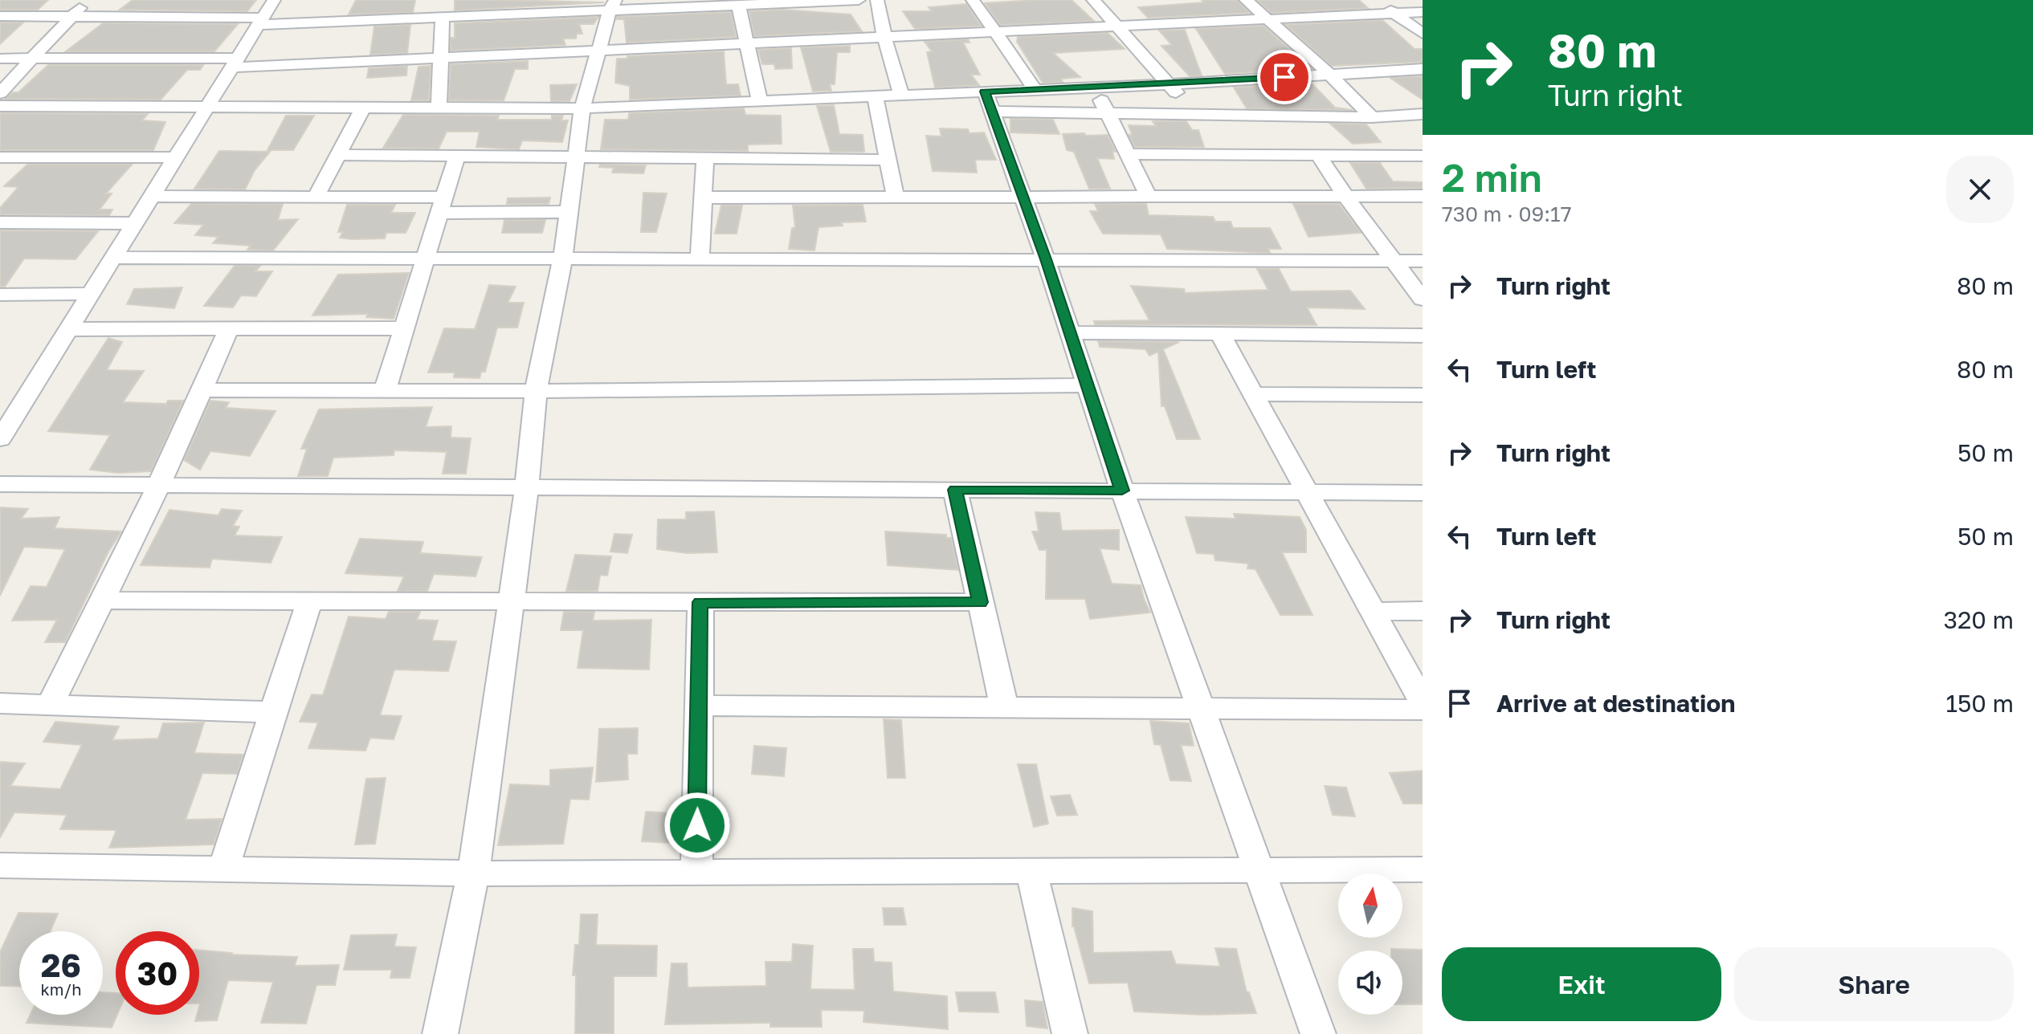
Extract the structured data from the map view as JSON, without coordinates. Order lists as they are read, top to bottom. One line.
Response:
{"north":"top","page":{"turn":["80 m","Turn right"],"heading":["2 min","730 m · 09:17"],"list":[{"name":"Turn right","value":"80 m"},{"name":"Turn left","value":"80 m"},{"name":"Turn right","value":"50 m"},{"name":"Turn left","value":"50 m"},{"name":"Turn right","value":"320 m"},{"name":"Arrive at destination","value":"150 m"}],"speed":"26 km/h","limit":"30","buttons":["Exit","Share"]}}
